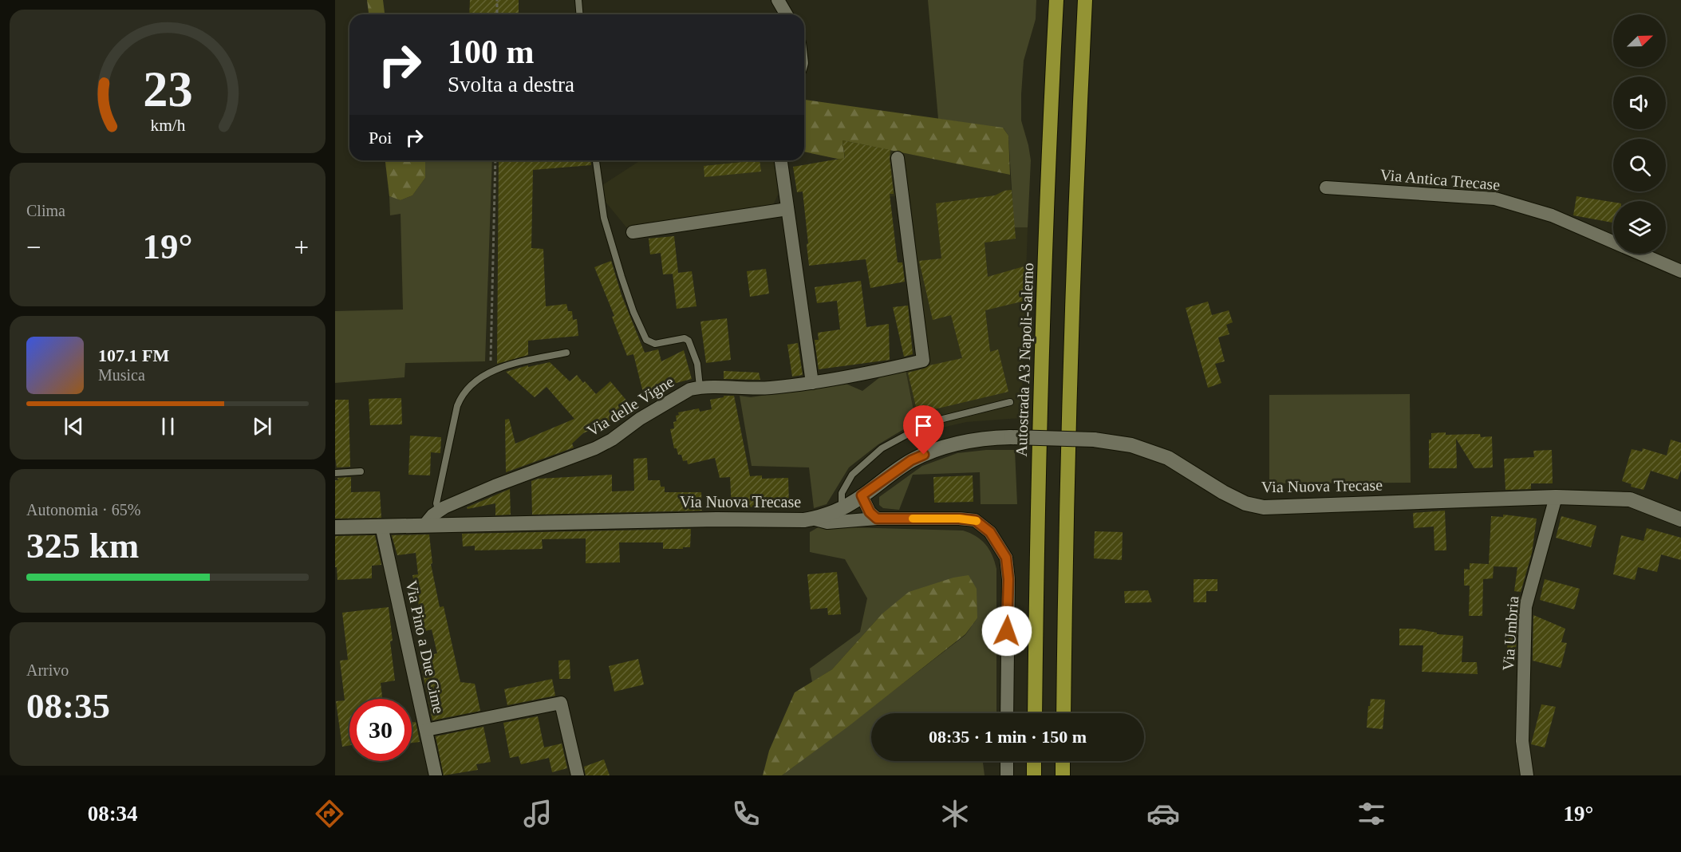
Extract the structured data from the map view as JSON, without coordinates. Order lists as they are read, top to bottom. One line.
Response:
{"streets":{"highway":["Autostrada A3 Napoli-Salerno"],"street":["Via Antica Trecase","Via delle Vigne","Via Nuova Trecase","Via Umbria","Via Pino a Due Cime"]},"crossings":[["Via delle Vigne","Via Nuova Trecase"],["Via Nuova Trecase","Via Umbria"],["Via Nuova Trecase","Via Pino a Due Cime"]],"north":"top right","page":{"turn":["100 m","Svolta a destra"],"then":"Poi","tile":["Clima",["Autonomia · 65%","325 km"],["Arrivo","08:35"]],"heat":["−","19°","+"],"song":["107.1 FM","Musica"],"limit":"30","trip":"08:35 · 1 min · 150 m","tabs":["08:34","19°"],"gauge":["23","km/h"]}}
